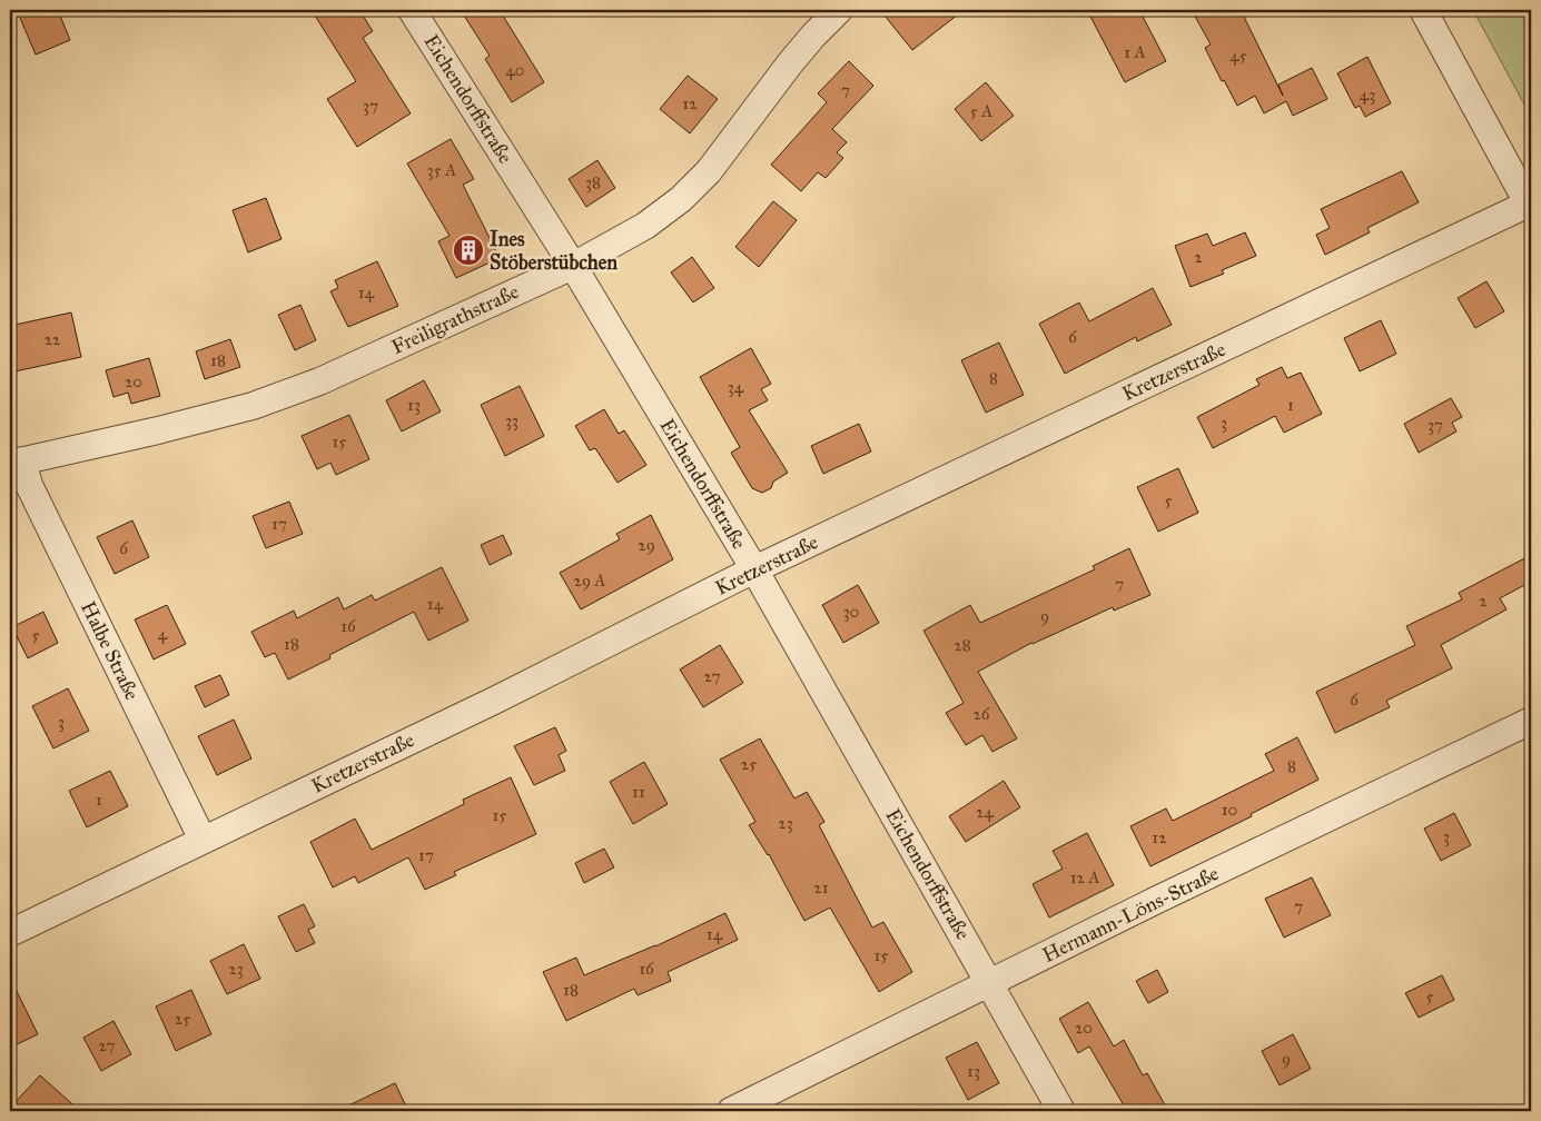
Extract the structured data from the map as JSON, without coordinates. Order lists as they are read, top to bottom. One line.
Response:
{"streets":{"street":["Eichendorffstraße","Freiligrathstraße","Kretzerstraße","Halbe Straße","Hermann-Löns-Straße"]},"crossings":[["Eichendorffstraße","Freiligrathstraße"],["Eichendorffstraße","Kretzerstraße"],["Eichendorffstraße","Hermann-Löns-Straße"],["Freiligrathstraße","Halbe Straße"],["Kretzerstraße","Halbe Straße"]],"places":{"building":["Ines Stöberstübchen"]},"house_numbers":["1 A","45","40","7","43","12","37","5 A","35 A","38","2","14","6","22","18","8","20","34","13","1","33","3","37","15","5","17","29","6","29 A","7","2","14","30","9","16","4","5","18","28","27","6","26","3","25","8","11","1","10","24","15","23","3","12","17","12 A","21","7","14","15","23","16","18","5","25","20","27","9","13"]}
